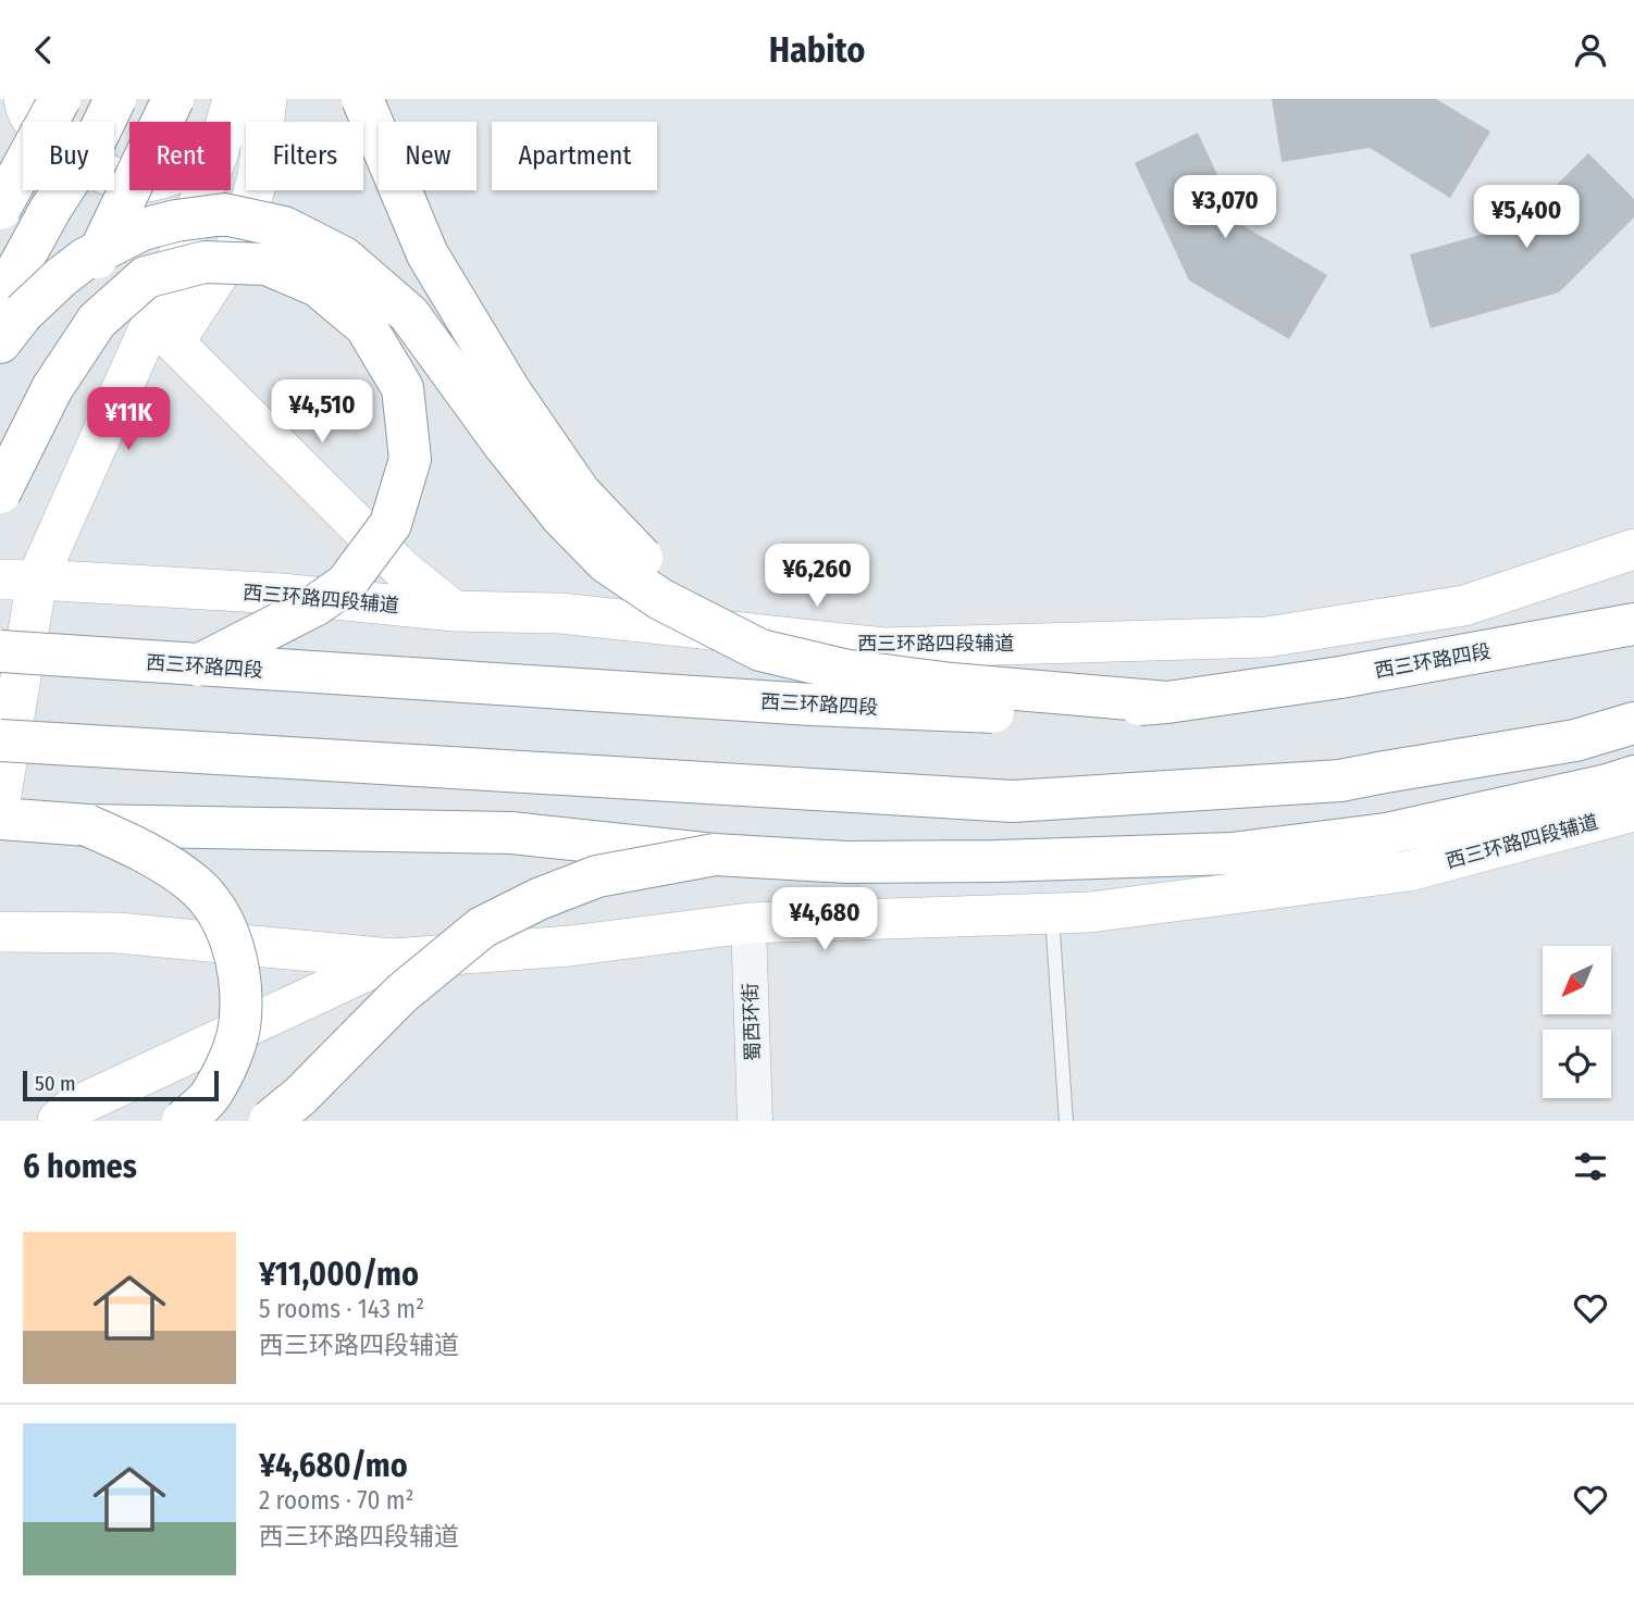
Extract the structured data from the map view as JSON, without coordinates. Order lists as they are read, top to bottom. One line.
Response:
{"streets":{"highway":["西三环路四段"],"main road":["西三环路四段辅道"],"street":["蜀西环街"]},"crossings":[["西三环路四段辅道","蜀西环街"]],"scale_bar":"50 m","north":"bottom left","page":{"header":"Habito","chip":["Buy","Rent","Filters","New","Apartment"],"price":["¥3,070","¥5,400","¥4,510","¥11K","¥6,260","¥4,680"],"scale":"50 m","heading":"6 homes","list":[{"name":"¥11,000/mo","note":"5 rooms · 143 m² · 西三环路四段辅道"},{"name":"¥4,680/mo","note":"2 rooms · 70 m² · 西三环路四段辅道"}]}}
